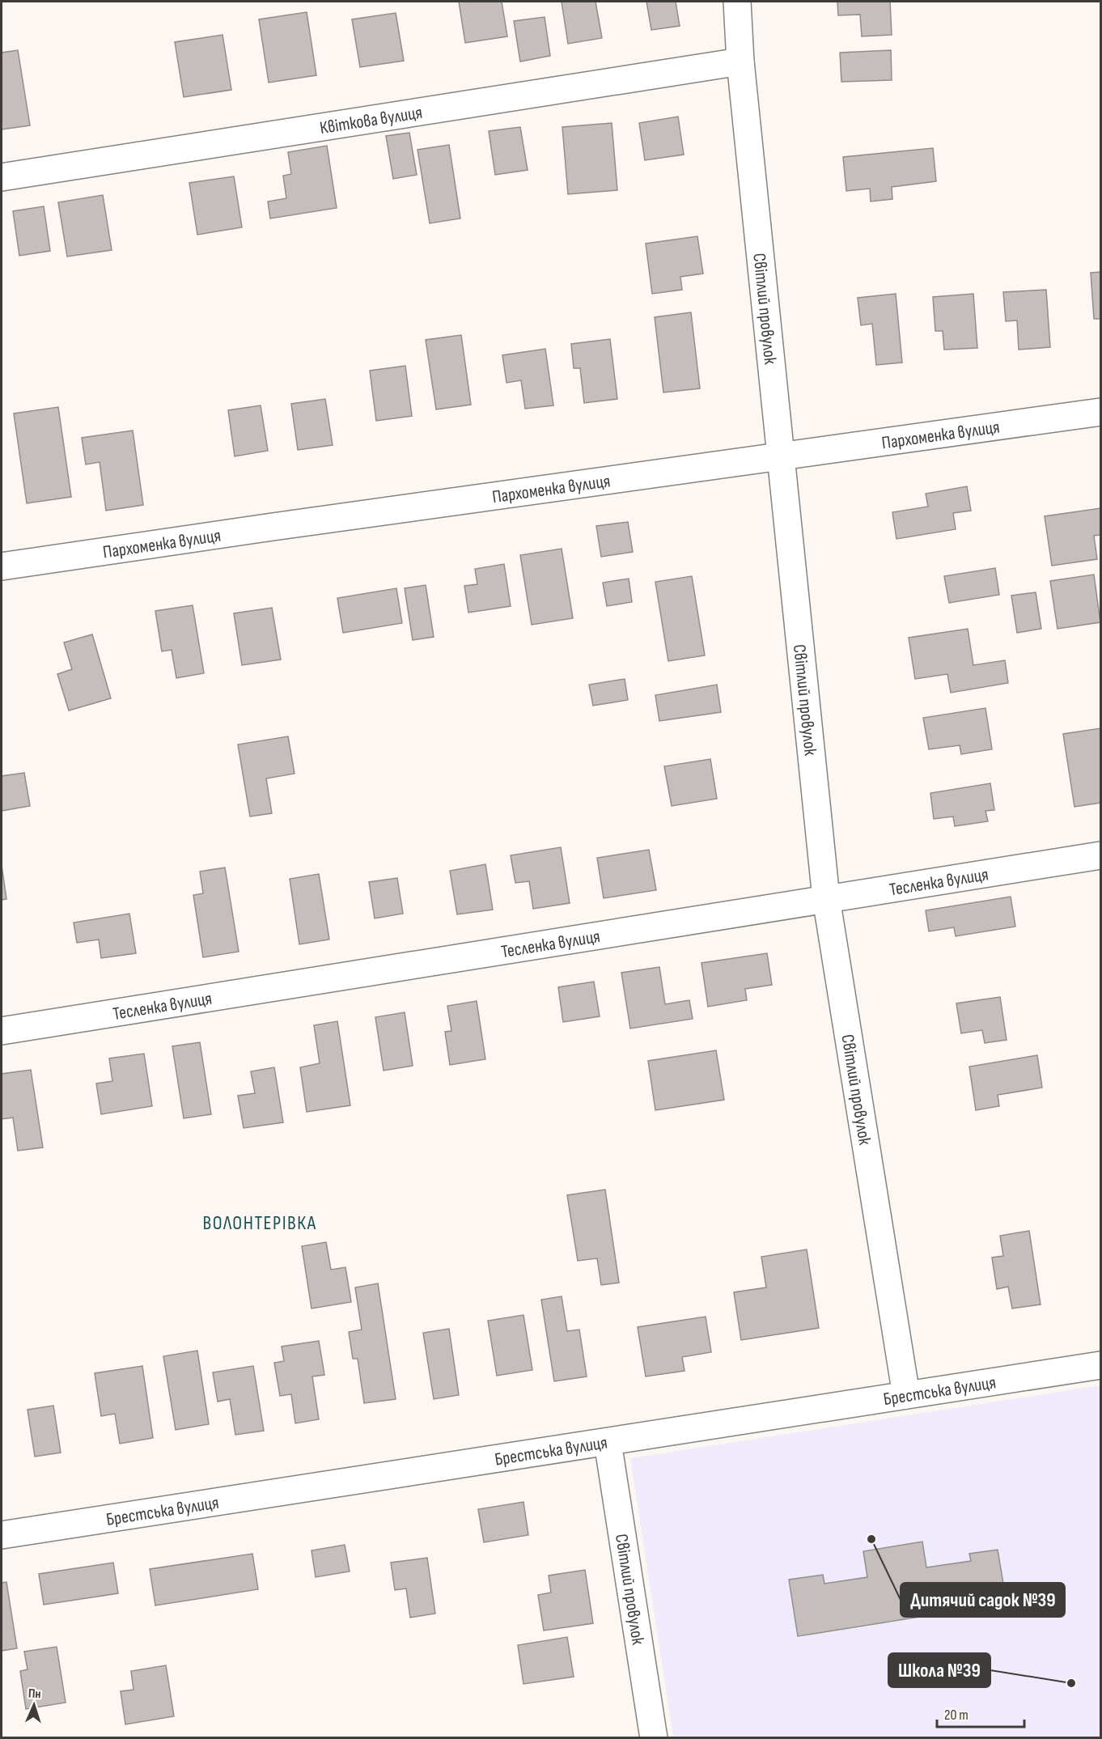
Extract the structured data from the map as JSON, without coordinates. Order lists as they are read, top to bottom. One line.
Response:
{"streets":{"street":["Квіткова вулиця","Світлий провулок","Пархоменка вулиця","Тесленка вулиця","Брестська вулиця"]},"crossings":[["Квіткова вулиця","Світлий провулок"],["Світлий провулок","Пархоменка вулиця"],["Світлий провулок","Тесленка вулиця"],["Світлий провулок","Брестська вулиця"]],"districts":["ВОЛОНТЕРІВКА"],"places":["Дитячий садок №39","Школа №39"],"scale_bar":"20 m","north":"top"}
